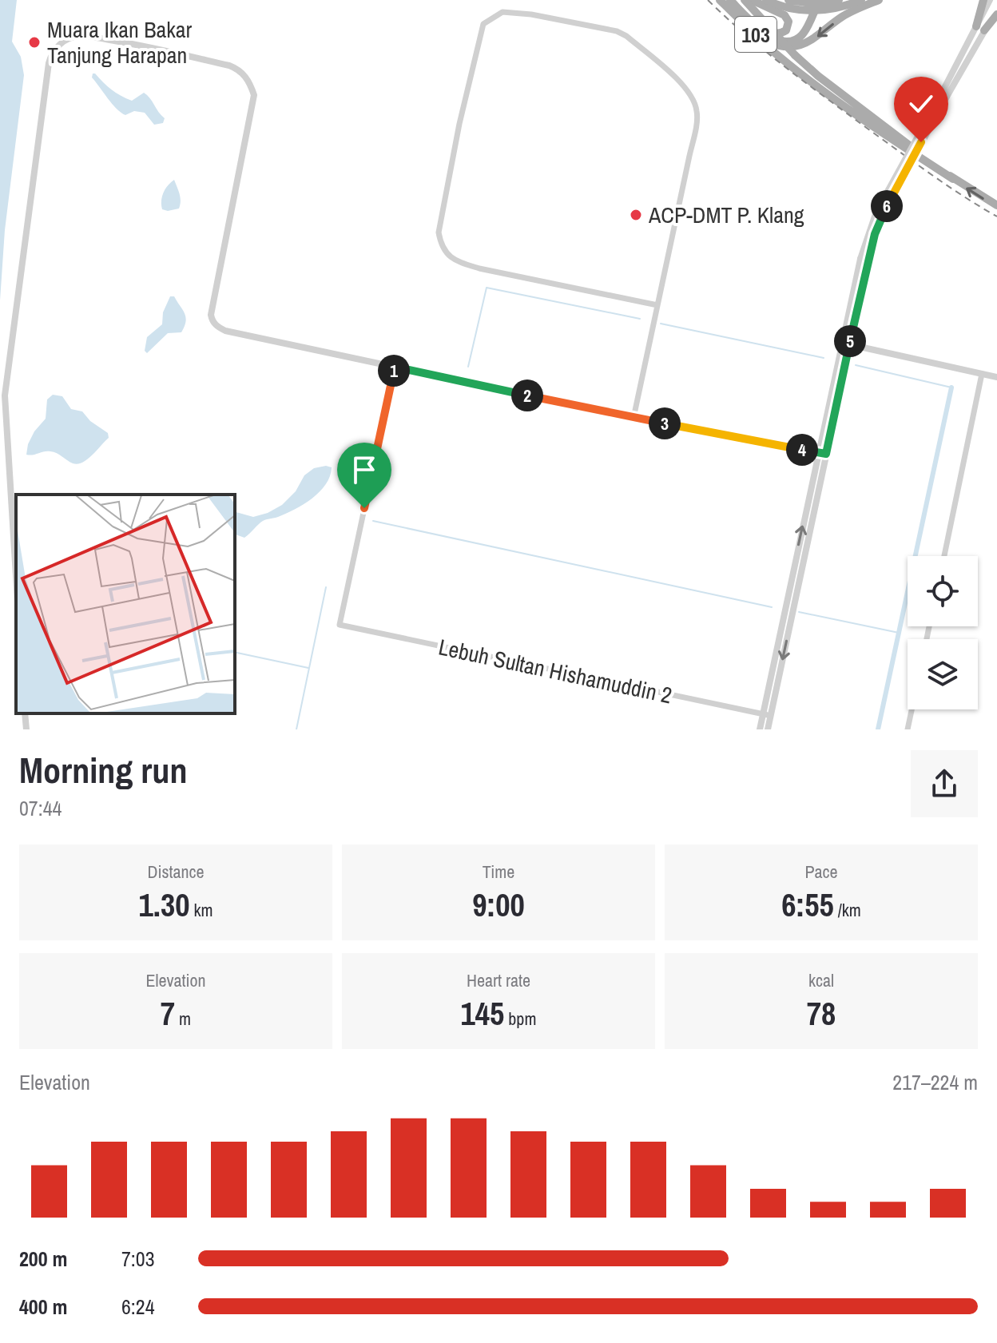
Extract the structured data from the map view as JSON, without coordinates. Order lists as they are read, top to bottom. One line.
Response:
{"streets":{"main road":["103"],"street":["Lebuh Sultan Hishamuddin 2"]},"places":["Muara Ikan Bakar Tanjung Harapan","ACP-DMT P. Klang"],"page":{"pins":["6","5","1","2","3","4"],"heading":["Morning run","07:44"],"stats":[["Distance","1.30 km"],["Time","9:00"],["Pace","6:55 /km"],["Elevation","7 m"],["Heart rate","145 bpm"],["kcal","78"]],"chart":["Elevation","217–224 m"],"list":[{"name":"200 m","note":"7:03"},{"name":"400 m","note":"6:24"}]}}
